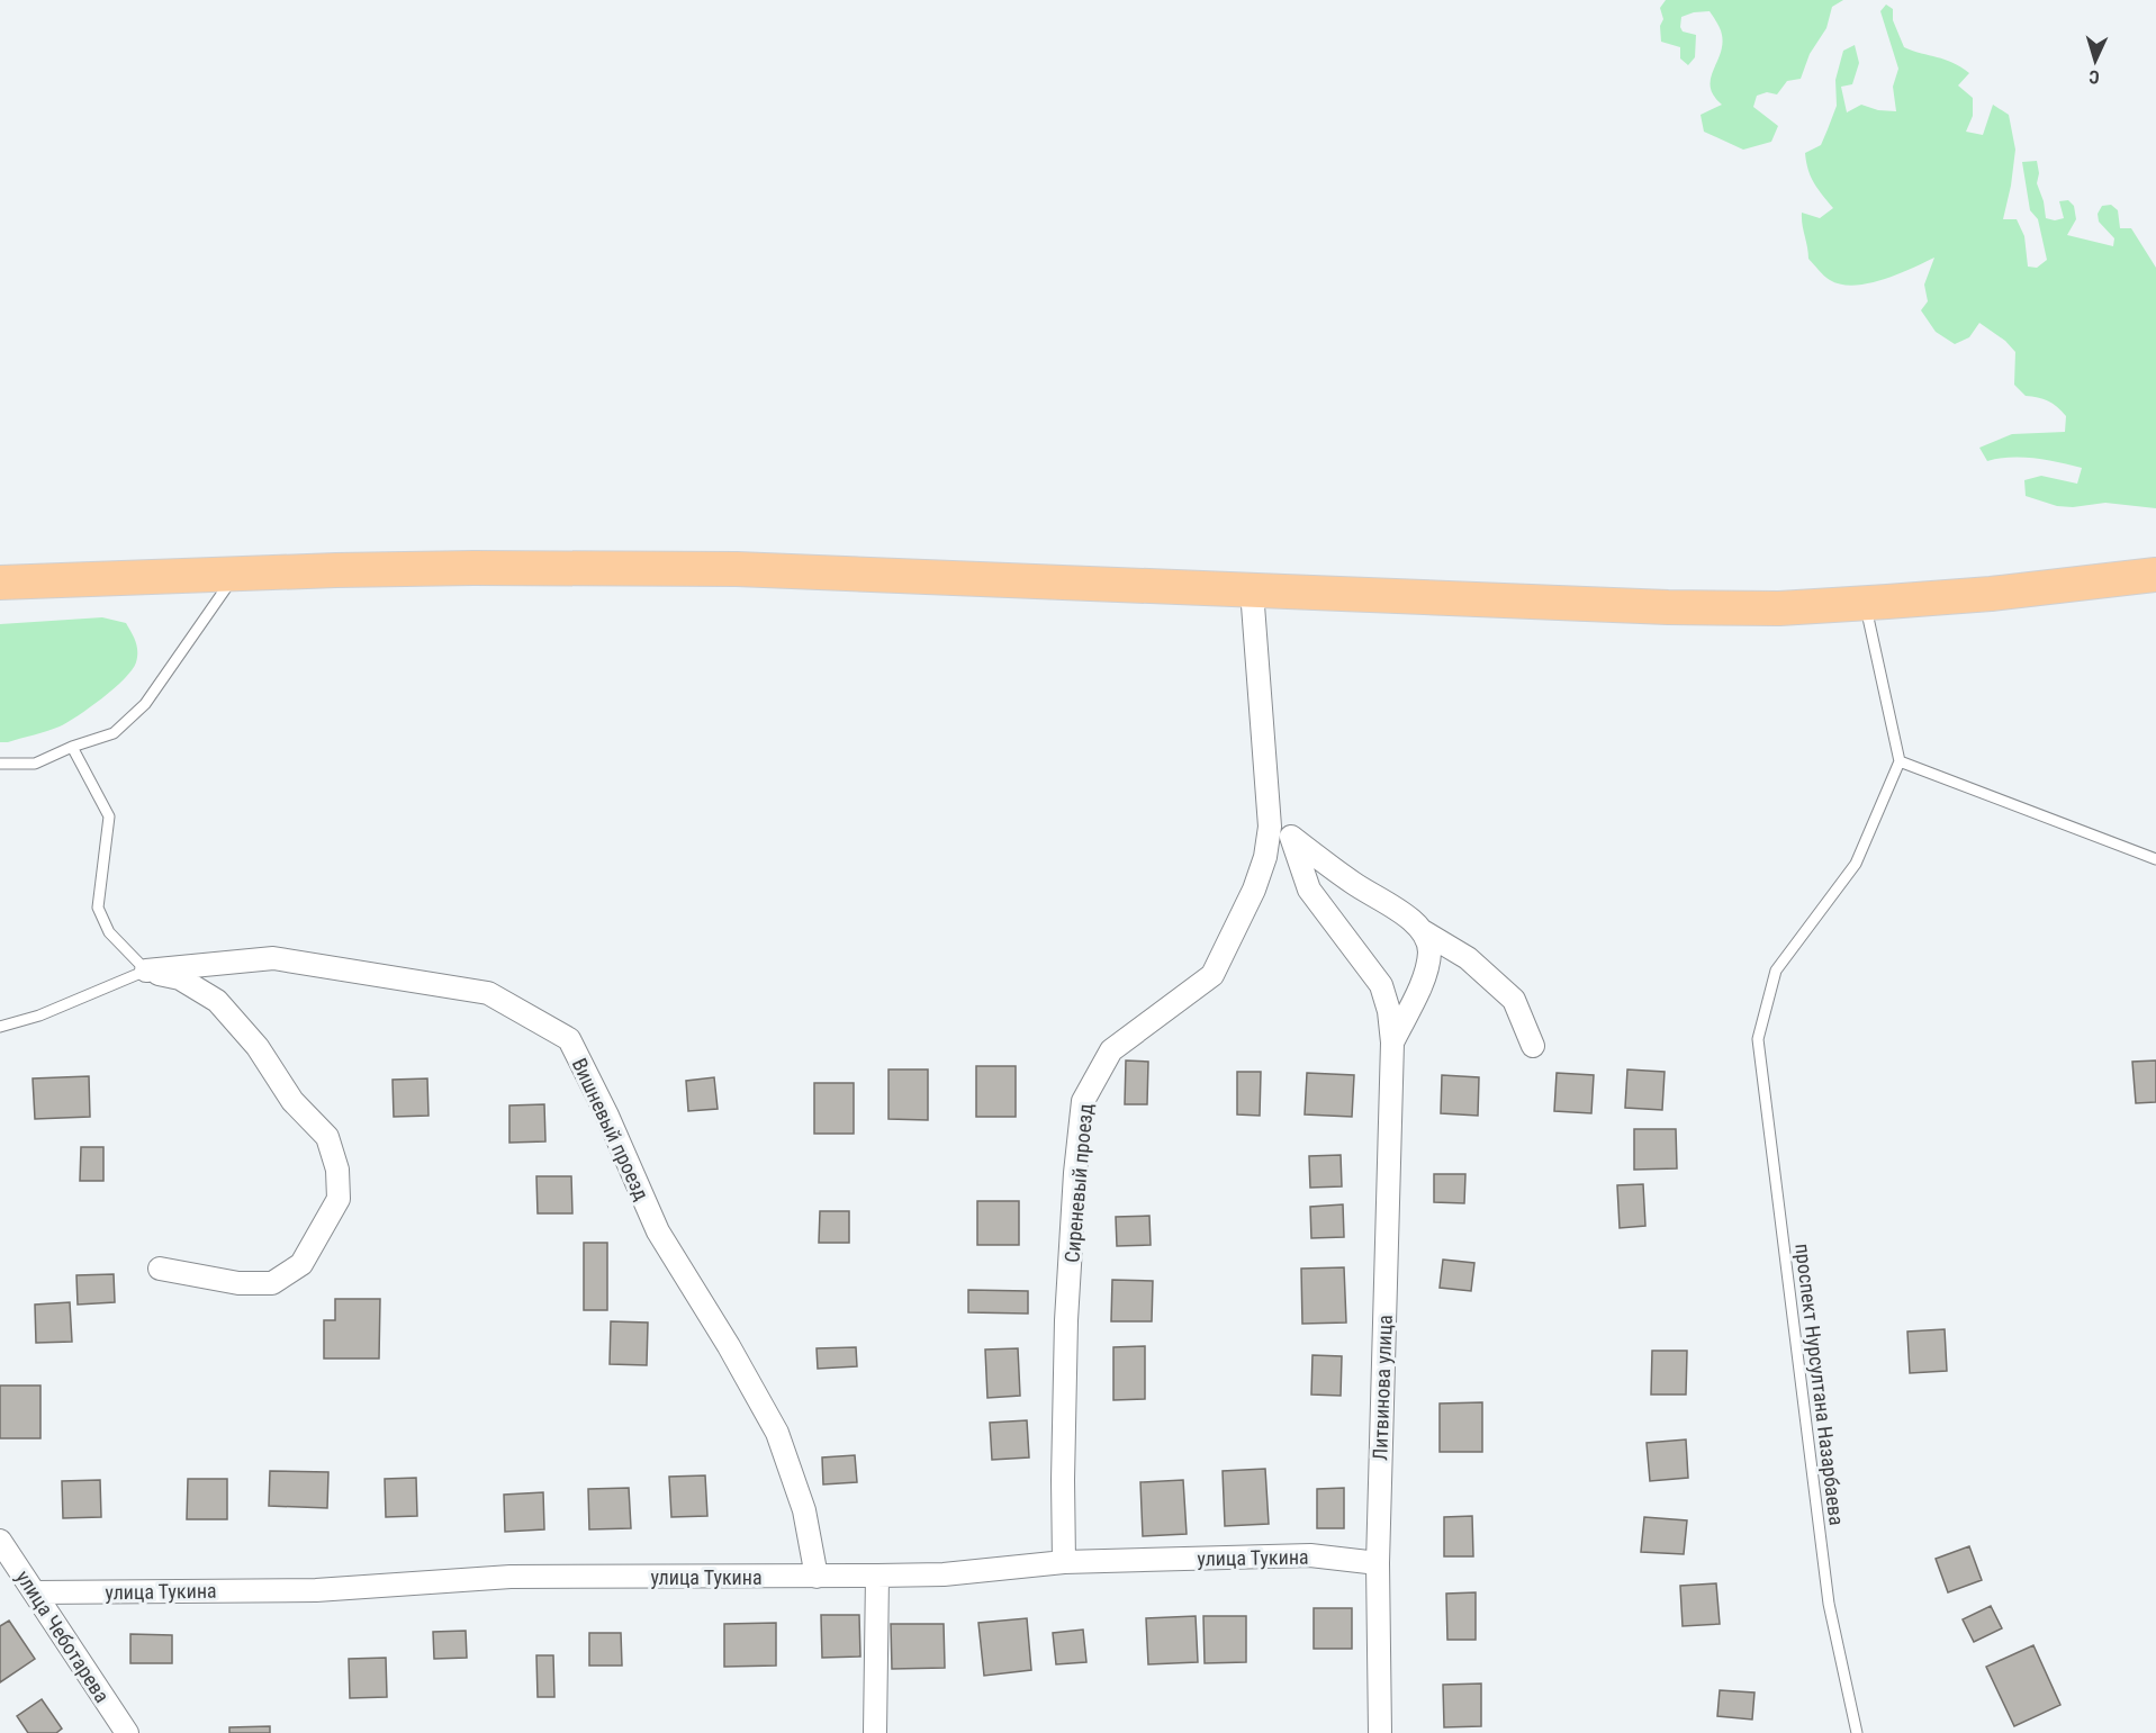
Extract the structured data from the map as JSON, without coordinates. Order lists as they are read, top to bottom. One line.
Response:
{"streets":{"street":["Вишневый проезд","Сиреневый проезд","Литвинова улица","улица Тукина","улица Чеботарева"],"lane":["проспект Нурсултана Назарбаева"]},"crossings":[["Вишневый проезд","улица Тукина"],["Сиреневый проезд","Литвинова улица"],["Сиреневый проезд","улица Тукина"],["Литвинова улица","улица Тукина"],["улица Тукина","улица Чеботарева"]],"north":"bottom"}
